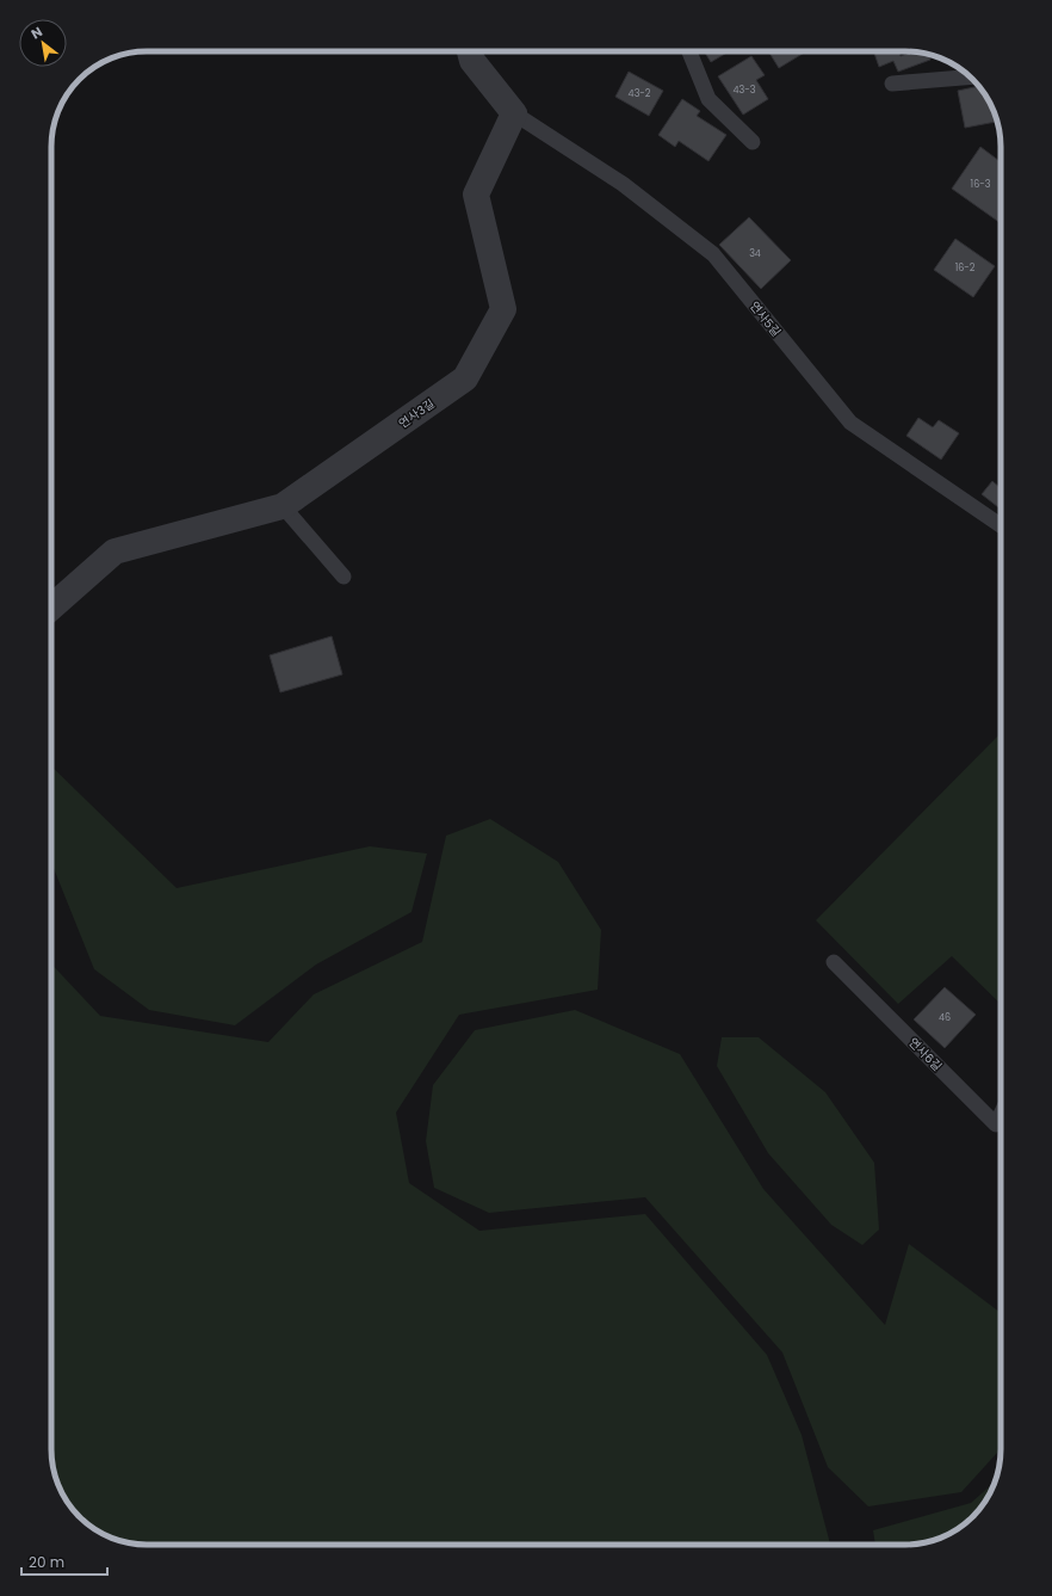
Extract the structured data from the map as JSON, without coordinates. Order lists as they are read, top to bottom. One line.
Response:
{"streets":{"street":["연사3길"],"lane":["연사5길","연사6길"]},"crossings":[["연사5길","연사3길"]],"house_numbers":["43-3","43-2","16-3","34","16-2","46"],"scale_bar":"20 m","north":"top left"}
